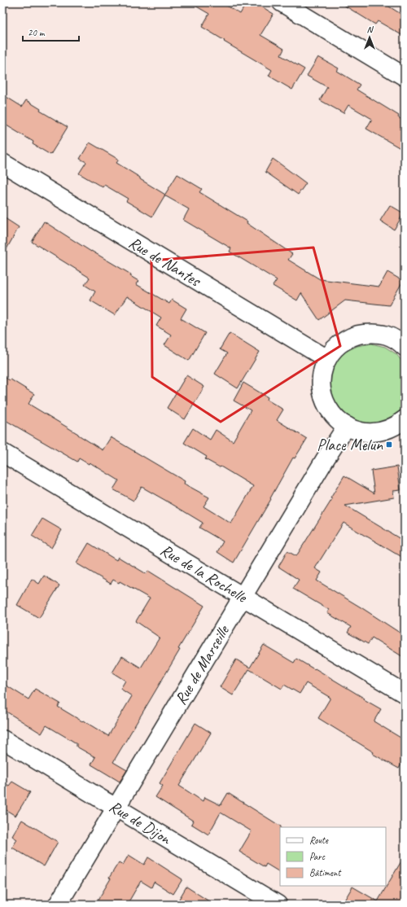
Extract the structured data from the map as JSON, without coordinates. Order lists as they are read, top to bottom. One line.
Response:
{"streets":{"street":["Rue de Nantes","Rue de la Rochelle","Rue de Marseille","Rue de Dijon"]},"crossings":[["Rue de la Rochelle","Rue de Marseille"],["Rue de Marseille","Rue de Dijon"]],"places":{"transit":["Place Melun"]},"legend":["Route","Parc","Bâtiment"],"scale_bar":"20 m","north":"top"}
